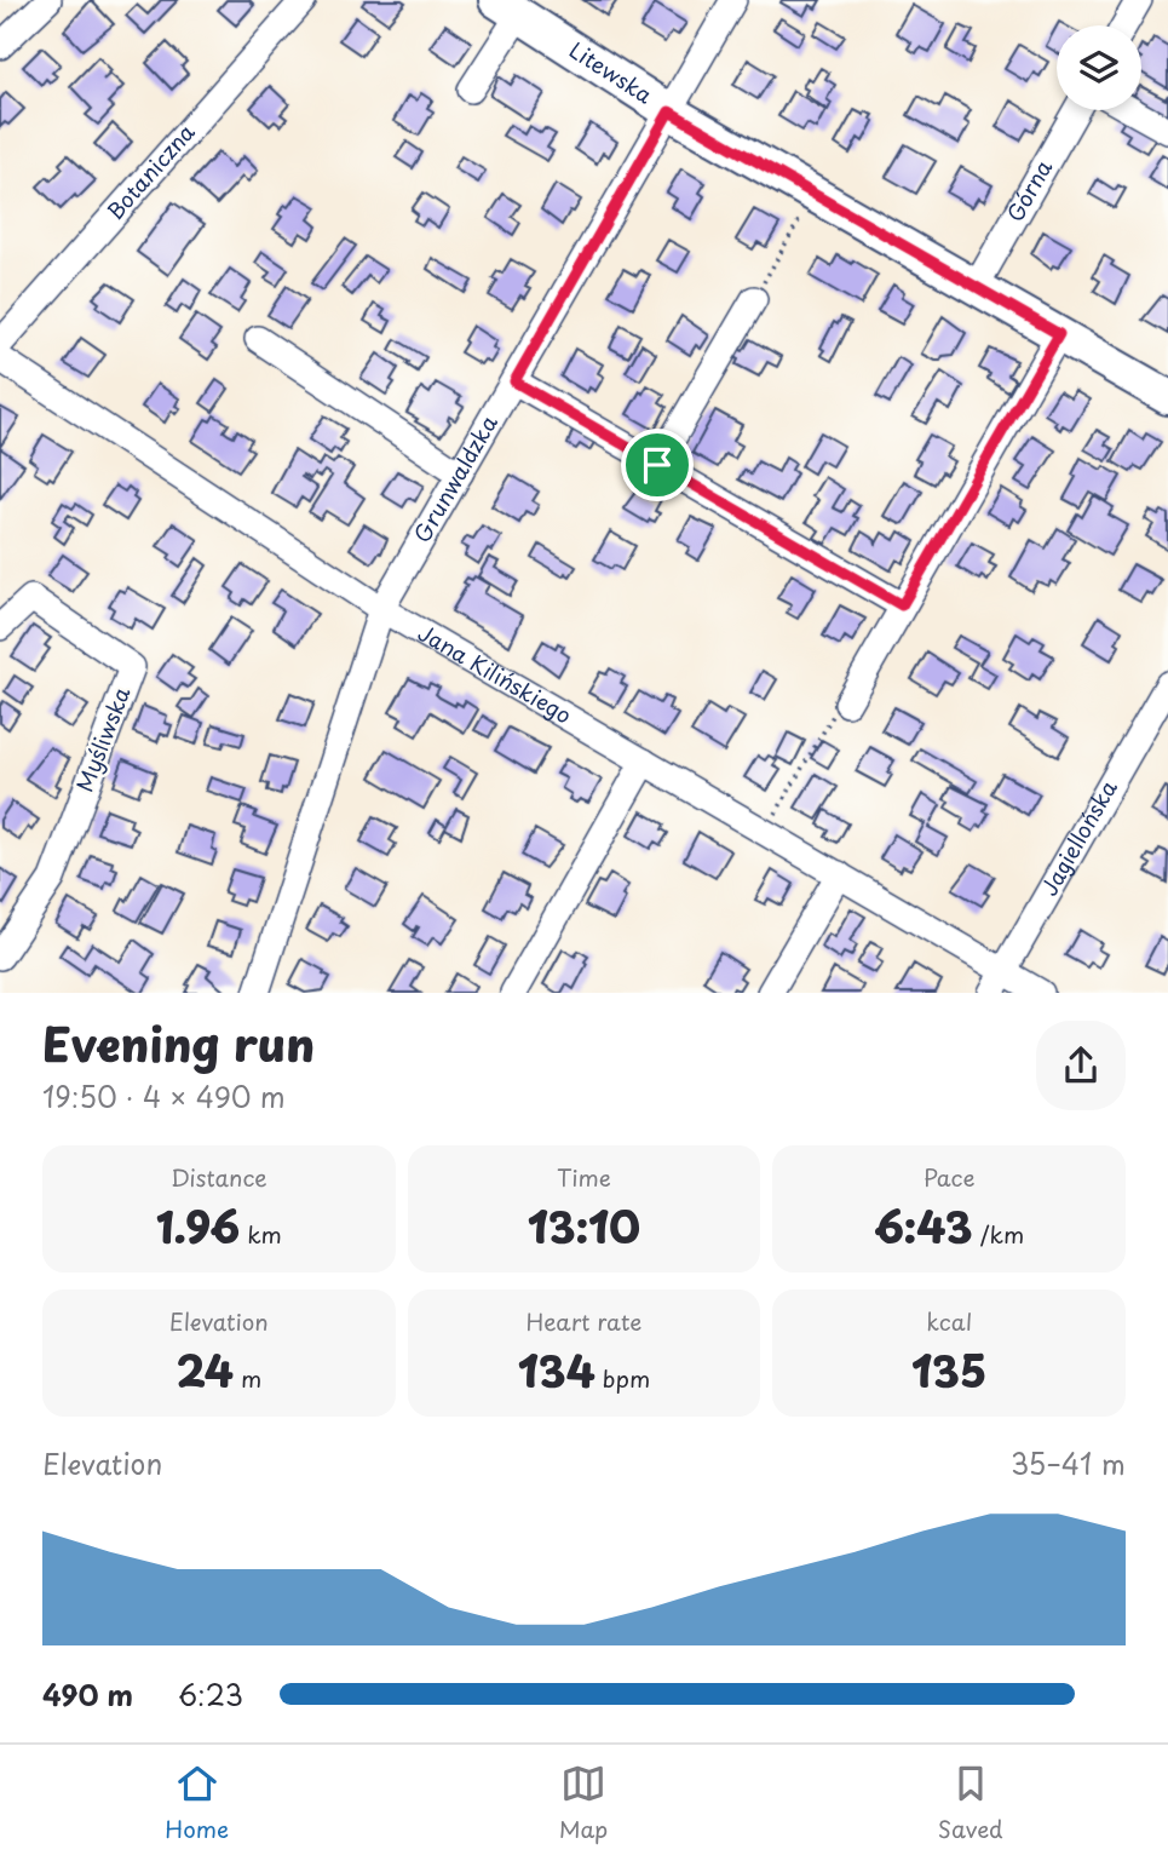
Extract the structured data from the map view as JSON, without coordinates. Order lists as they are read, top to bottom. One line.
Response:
{"streets":{"main road":["Litewska"],"street":["Botaniczna","Górna","Grunwaldzka","Jana Kilińskiego","Myśliwska","Jagiellońska"]},"crossings":[["Litewska","Górna"],["Litewska","Grunwaldzka"],["Grunwaldzka","Jana Kilińskiego"],["Jana Kilińskiego","Jagiellońska"]],"page":{"heading":["Evening run","19:50 · 4 × 490 m"],"stats":[["Distance","1.96 km"],["Time","13:10"],["Pace","6:43 /km"],["Elevation","24 m"],["Heart rate","134 bpm"],["kcal","135"]],"chart":["Elevation","35–41 m"],"list":[{"name":"490 m","note":"6:23"}],"tabs":["Home","Map","Saved"]}}
